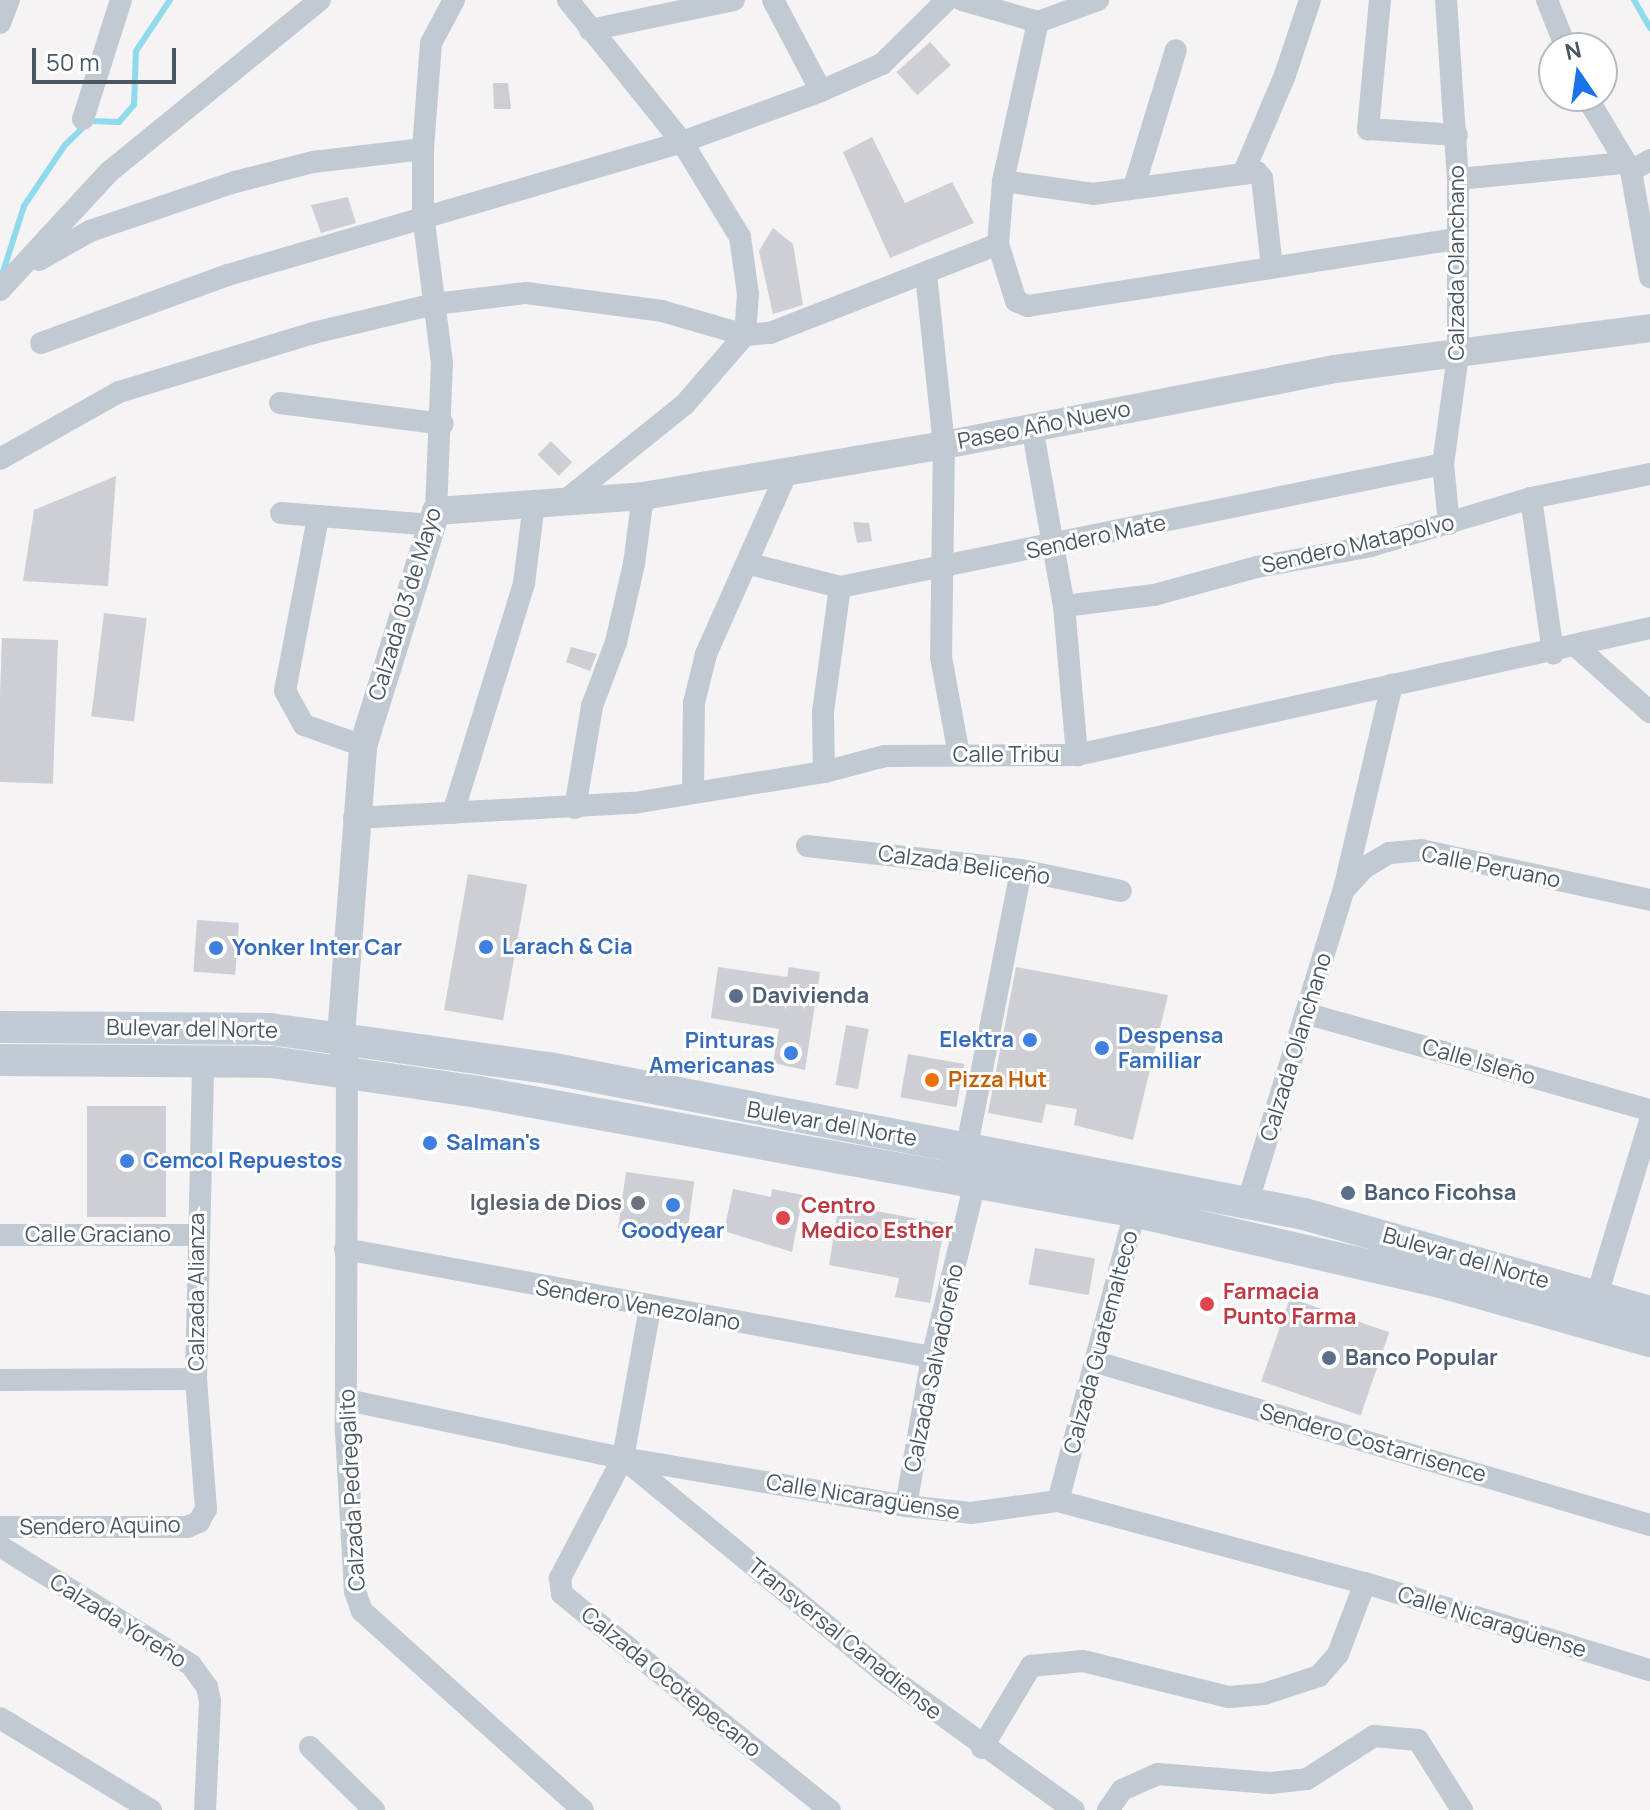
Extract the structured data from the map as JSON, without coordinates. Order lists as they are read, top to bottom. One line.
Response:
{"streets":{"main road":["Bulevar del Norte"],"street":["Calzada Olanchano","Paseo Año Nuevo","Sendero Mate","Sendero Matapolvo","Calzada 03 de Mayo","Calle Tribu","Calzada Beliceño","Calle Peruano","Calle Isleño","Calle Graciano","Calzada Alianza","Sendero Venezolano","Calzada Guatemalteco","Calzada Salvadoreño","Sendero Costarrisence","Calzada Pedregalito","Calle Nicaragüense","Sendero Aquino","Calzada Yoreño","Transversal Canadiense","Calzada Ocotepecano"]},"crossings":[["Calzada Olanchano","Paseo Año Nuevo"],["Calzada Olanchano","Sendero Mate"],["Calzada Olanchano","Sendero Matapolvo"],["Calzada Olanchano","Calle Tribu"],["Calzada Olanchano","Calle Peruano"],["Calzada Olanchano","Bulevar del Norte"],["Calzada Olanchano","Calle Isleño"],["Paseo Año Nuevo","Calzada 03 de Mayo"],["Calzada 03 de Mayo","Calle Tribu"],["Calzada 03 de Mayo","Bulevar del Norte"],["Calzada 03 de Mayo","Calzada Pedregalito"],["Bulevar del Norte","Calzada Alianza"],["Bulevar del Norte","Calzada Guatemalteco"],["Bulevar del Norte","Calzada Salvadoreño"],["Bulevar del Norte","Calzada Pedregalito"],["Calle Graciano","Calzada Alianza"],["Calzada Alianza","Sendero Aquino"],["Sendero Venezolano","Calzada Salvadoreño"],["Sendero Venezolano","Calzada Pedregalito"],["Sendero Venezolano","Calzada Ocotepecano"],["Calzada Guatemalteco","Sendero Costarrisence"],["Calzada Guatemalteco","Calle Nicaragüense"],["Calzada Salvadoreño","Calle Nicaragüense"],["Calzada Pedregalito","Calle Nicaragüense"],["Calle Nicaragüense","Transversal Canadiense"],["Calle Nicaragüense","Calzada Ocotepecano"],["Transversal Canadiense","Calzada Ocotepecano"]],"places":["Larach & Cia","Yonker Inter Car","Davivienda","Elektra","Despensa Familiar","Pinturas Americanas","Pizza Hut","Salman's","Cemcol Repuestos","Banco Ficohsa","Iglesia de Dios","Goodyear","Centro Medico Esther","Farmacia Punto Farma","Banco Popular"],"scale_bar":"50 m","north":"top"}
